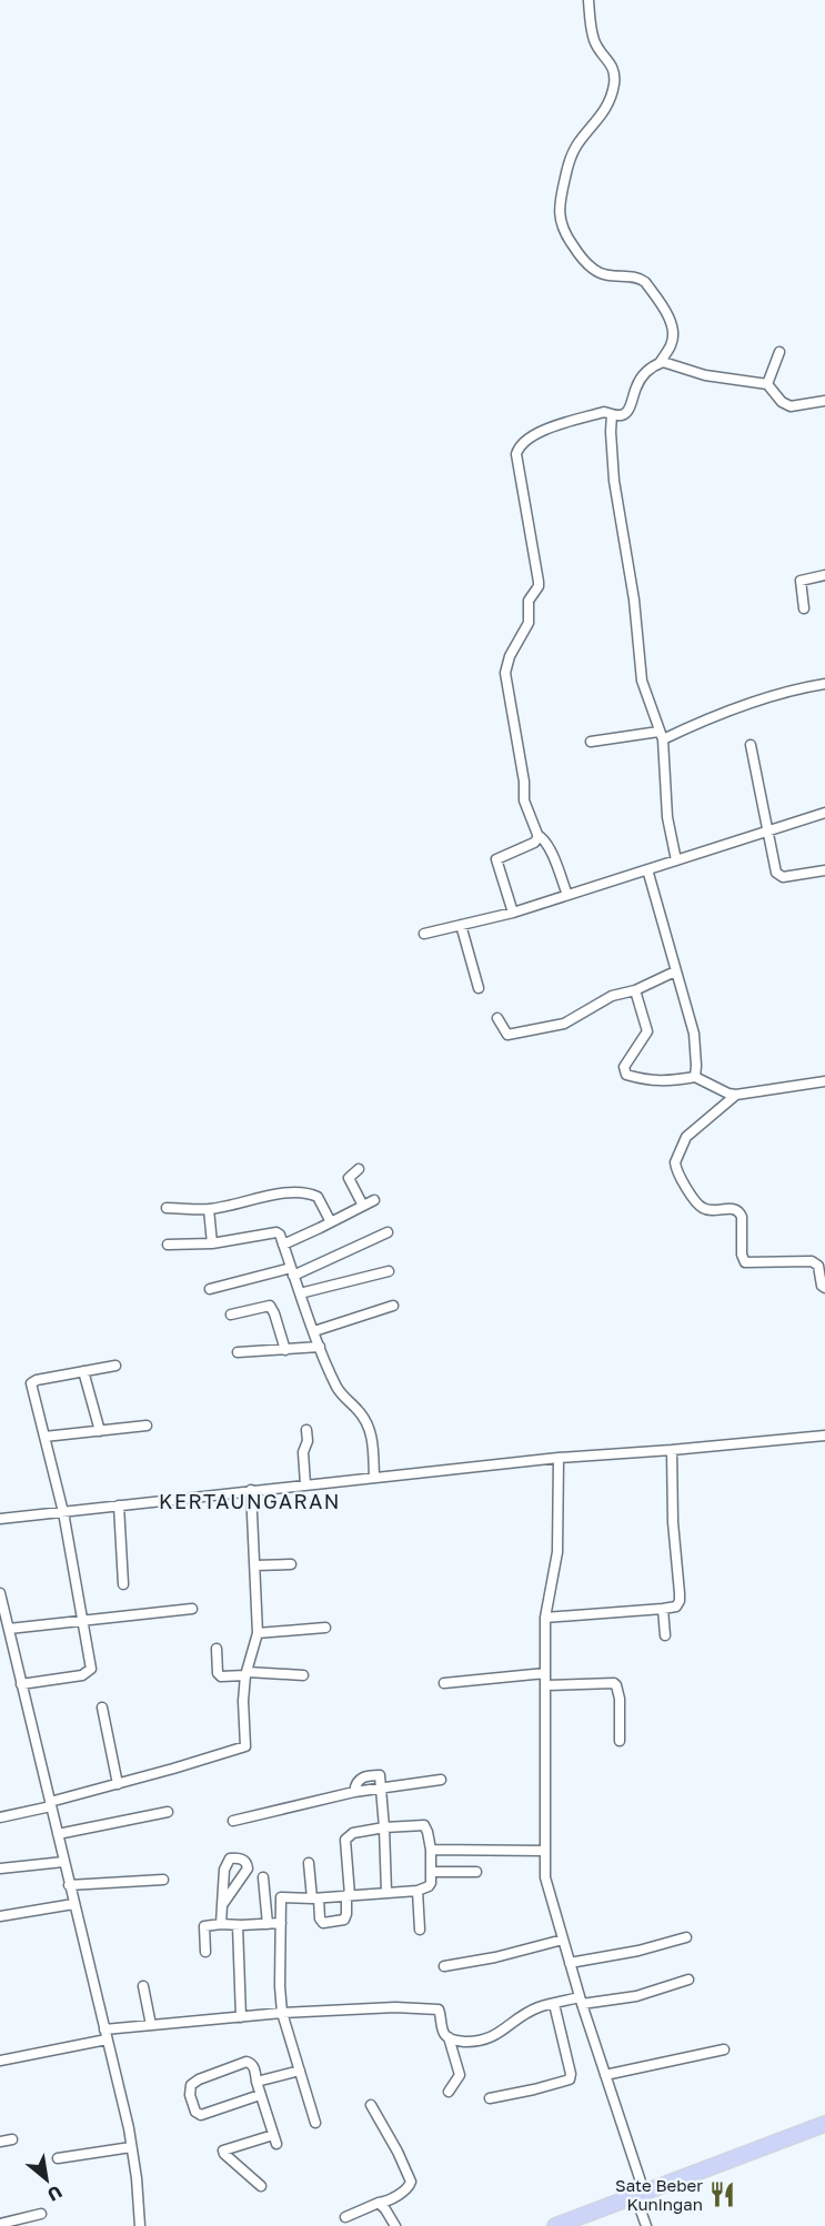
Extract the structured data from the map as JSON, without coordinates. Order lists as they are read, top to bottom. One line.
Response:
{"districts":["KERTAUNGARAN"],"places":{"restaurant":["Sate Beber Kuningan"]},"north":"bottom right"}
